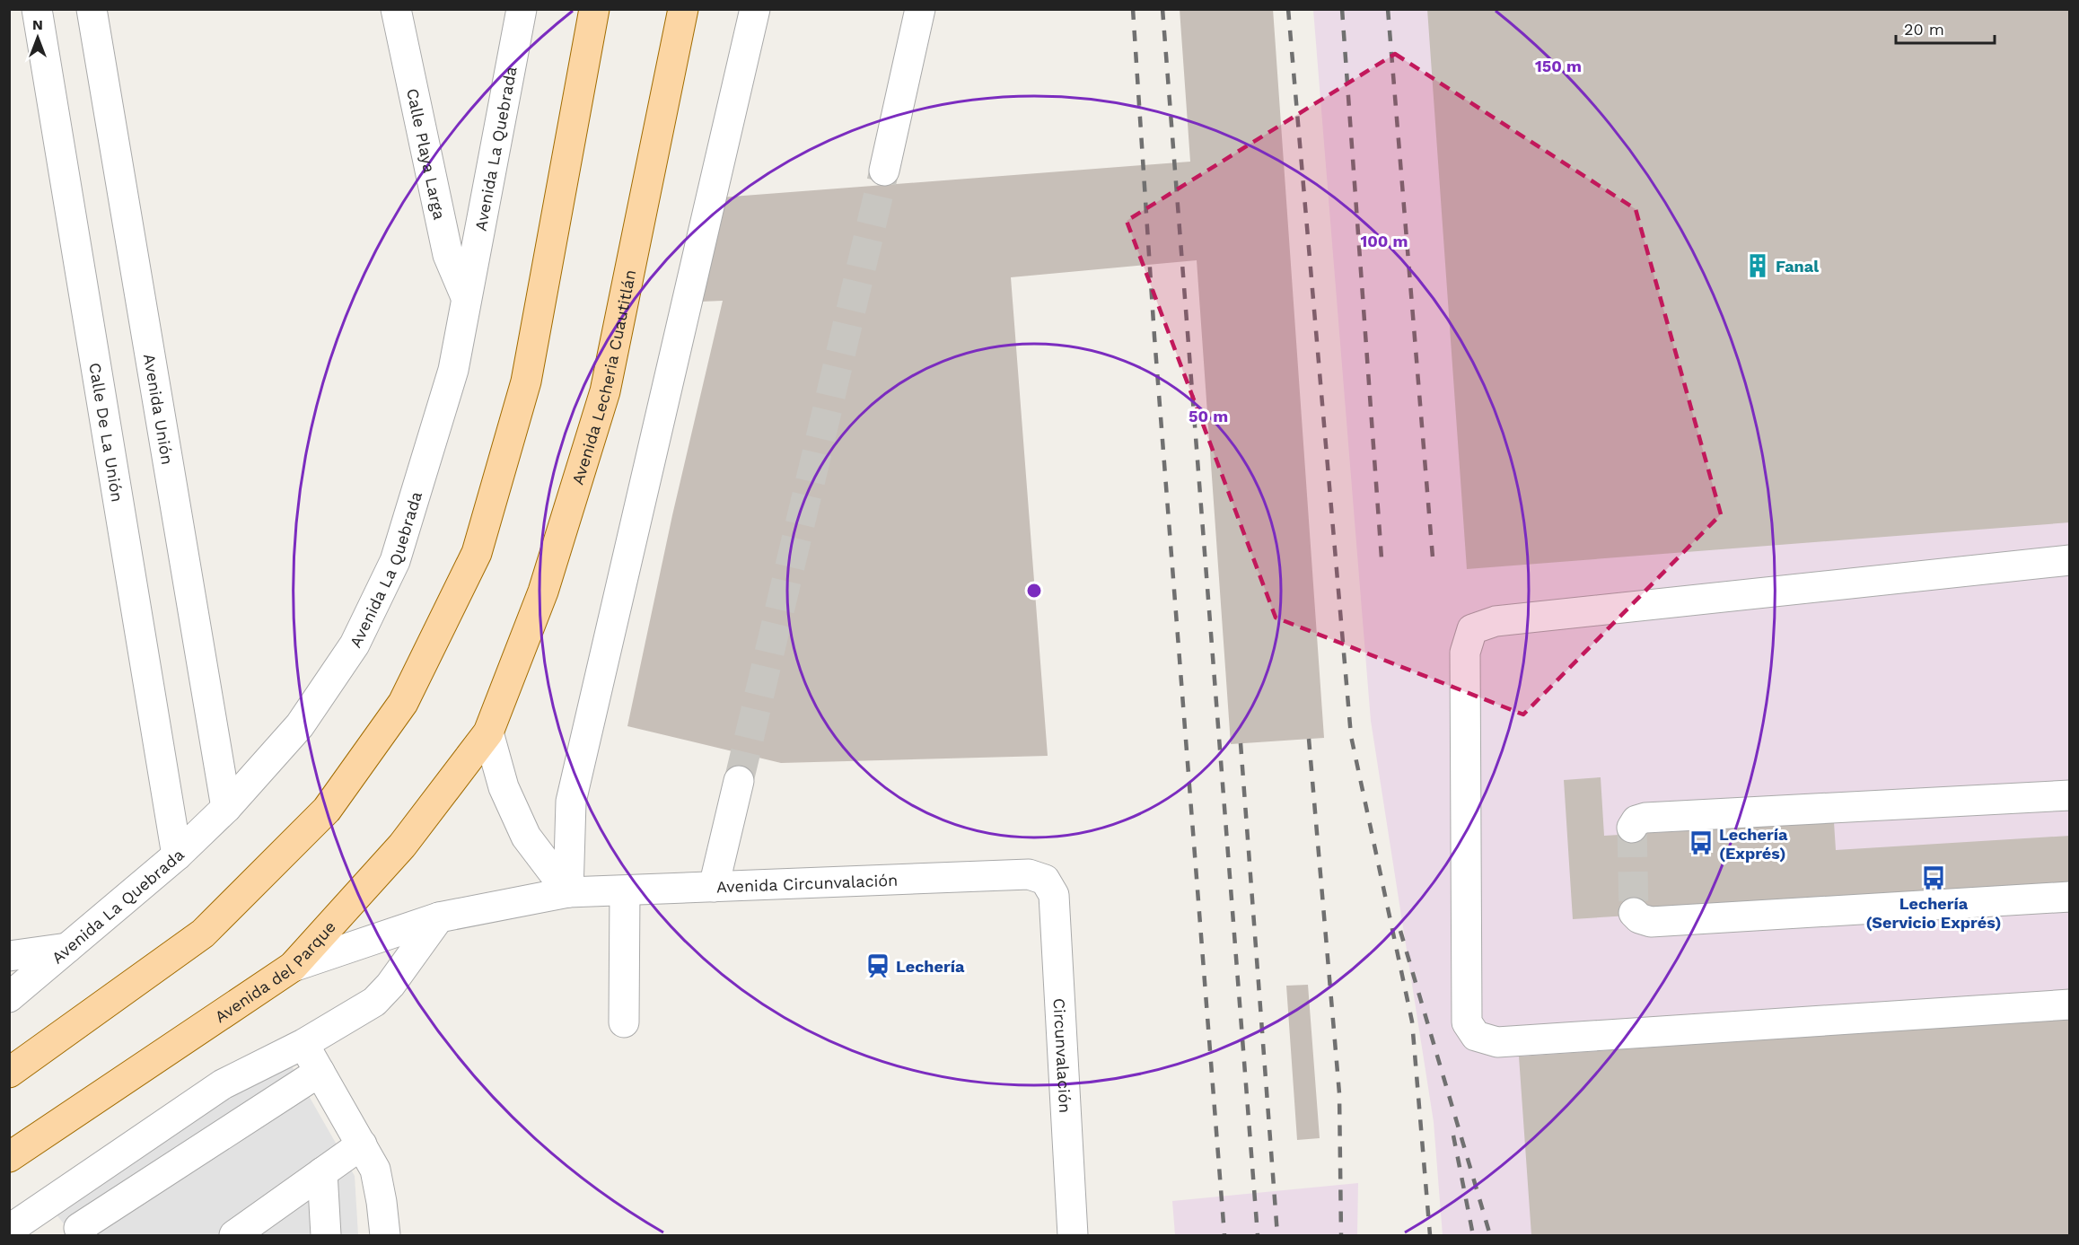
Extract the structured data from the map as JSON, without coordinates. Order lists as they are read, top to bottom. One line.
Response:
{"streets":{"main road":["Avenida Lecheria Cuautitlán","Avenida del Parque"],"street":["Avenida La Quebrada","Calle Playa Larga","Avenida Unión","Calle De La Unión","Avenida Circunvalación","Circunvalación"]},"crossings":[["Avenida La Quebrada","Calle Playa Larga"],["Avenida La Quebrada","Avenida Unión"],["Avenida La Quebrada","Calle De La Unión"],["Avenida Lecheria Cuautitlán","Avenida del Parque"],["Avenida Circunvalación","Avenida del Parque"],["Avenida Circunvalación","Circunvalación"]],"places":{"building":["Fanal"],"bus stop":["Lechería (Exprés)","Lechería (Servicio Exprés)"],"station":["Lechería"]},"scale_bar":"20 m","north":"top","rings":["150 m","100 m","50 m"]}
